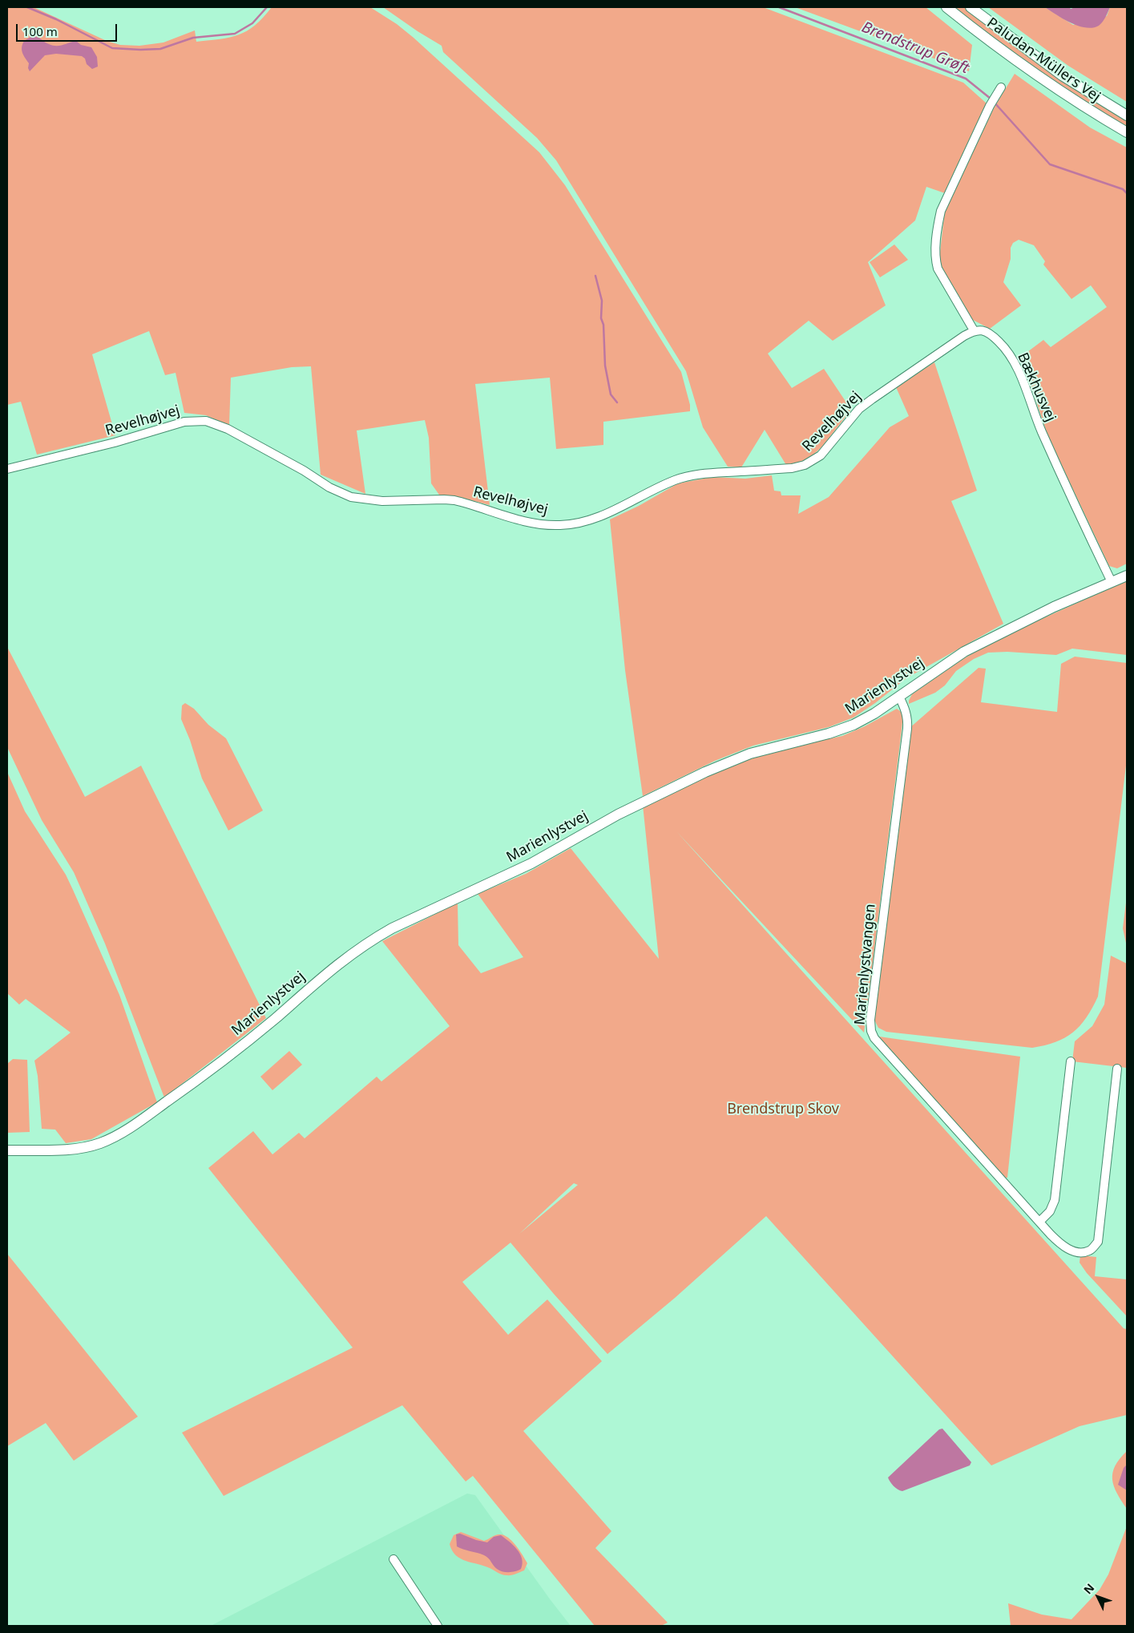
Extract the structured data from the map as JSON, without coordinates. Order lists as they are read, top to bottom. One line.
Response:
{"streets":{"street":["Paludan-Müllers Vej","Bækhusvej","Revelhøjvej","Marienlystvej","Marienlystvangen"]},"crossings":[["Bækhusvej","Revelhøjvej"],["Bækhusvej","Marienlystvej"],["Marienlystvej","Marienlystvangen"]],"water":["Brendstrup Grøft"],"parks":["Brendstrup Skov"],"scale_bar":"100 m","north":"top left"}
